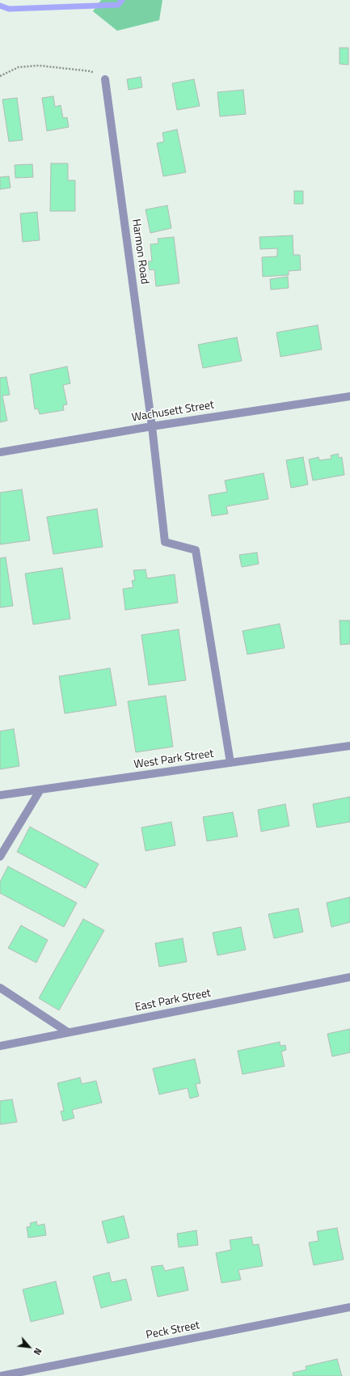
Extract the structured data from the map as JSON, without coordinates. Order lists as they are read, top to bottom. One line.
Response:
{"streets":{"street":["Harmon Road","Wachusett Street","West Park Street","East Park Street","Peck Street"]},"crossings":[["Harmon Road","Wachusett Street"],["Harmon Road","West Park Street"]],"north":"bottom right"}
